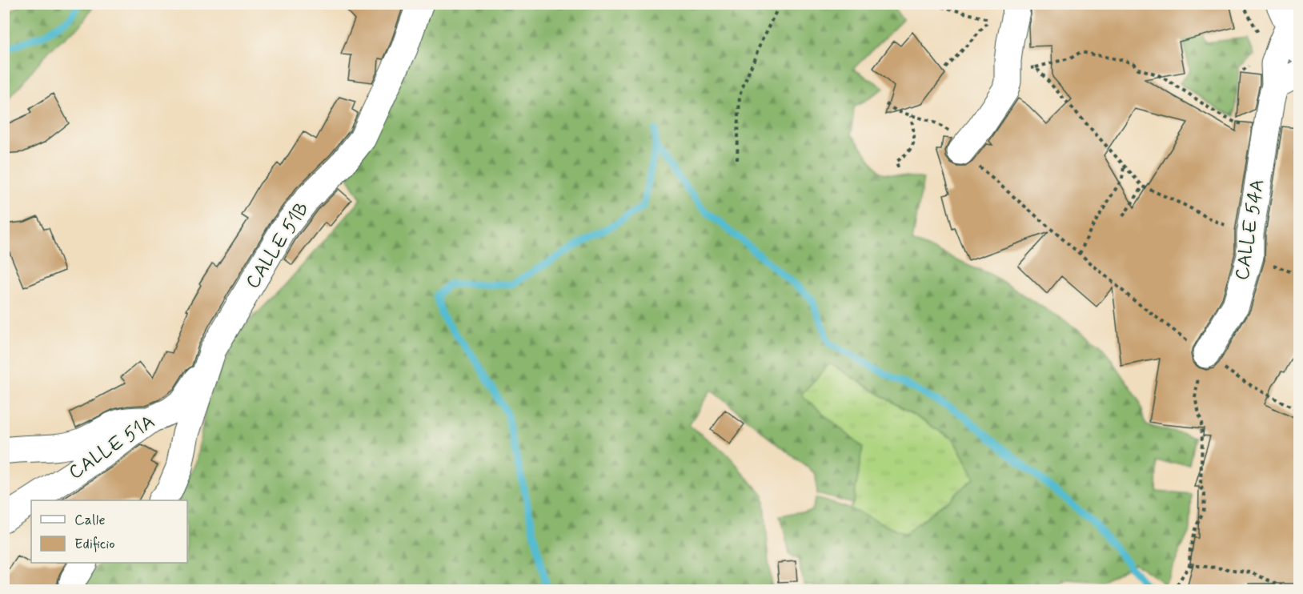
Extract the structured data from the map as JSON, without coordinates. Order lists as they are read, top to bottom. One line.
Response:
{"streets":{"street":["CALLE 54A","CALLE 51B","CALLE 51A"]},"crossings":[["CALLE 51B","CALLE 51A"]],"legend":["Calle","Edificio"]}
